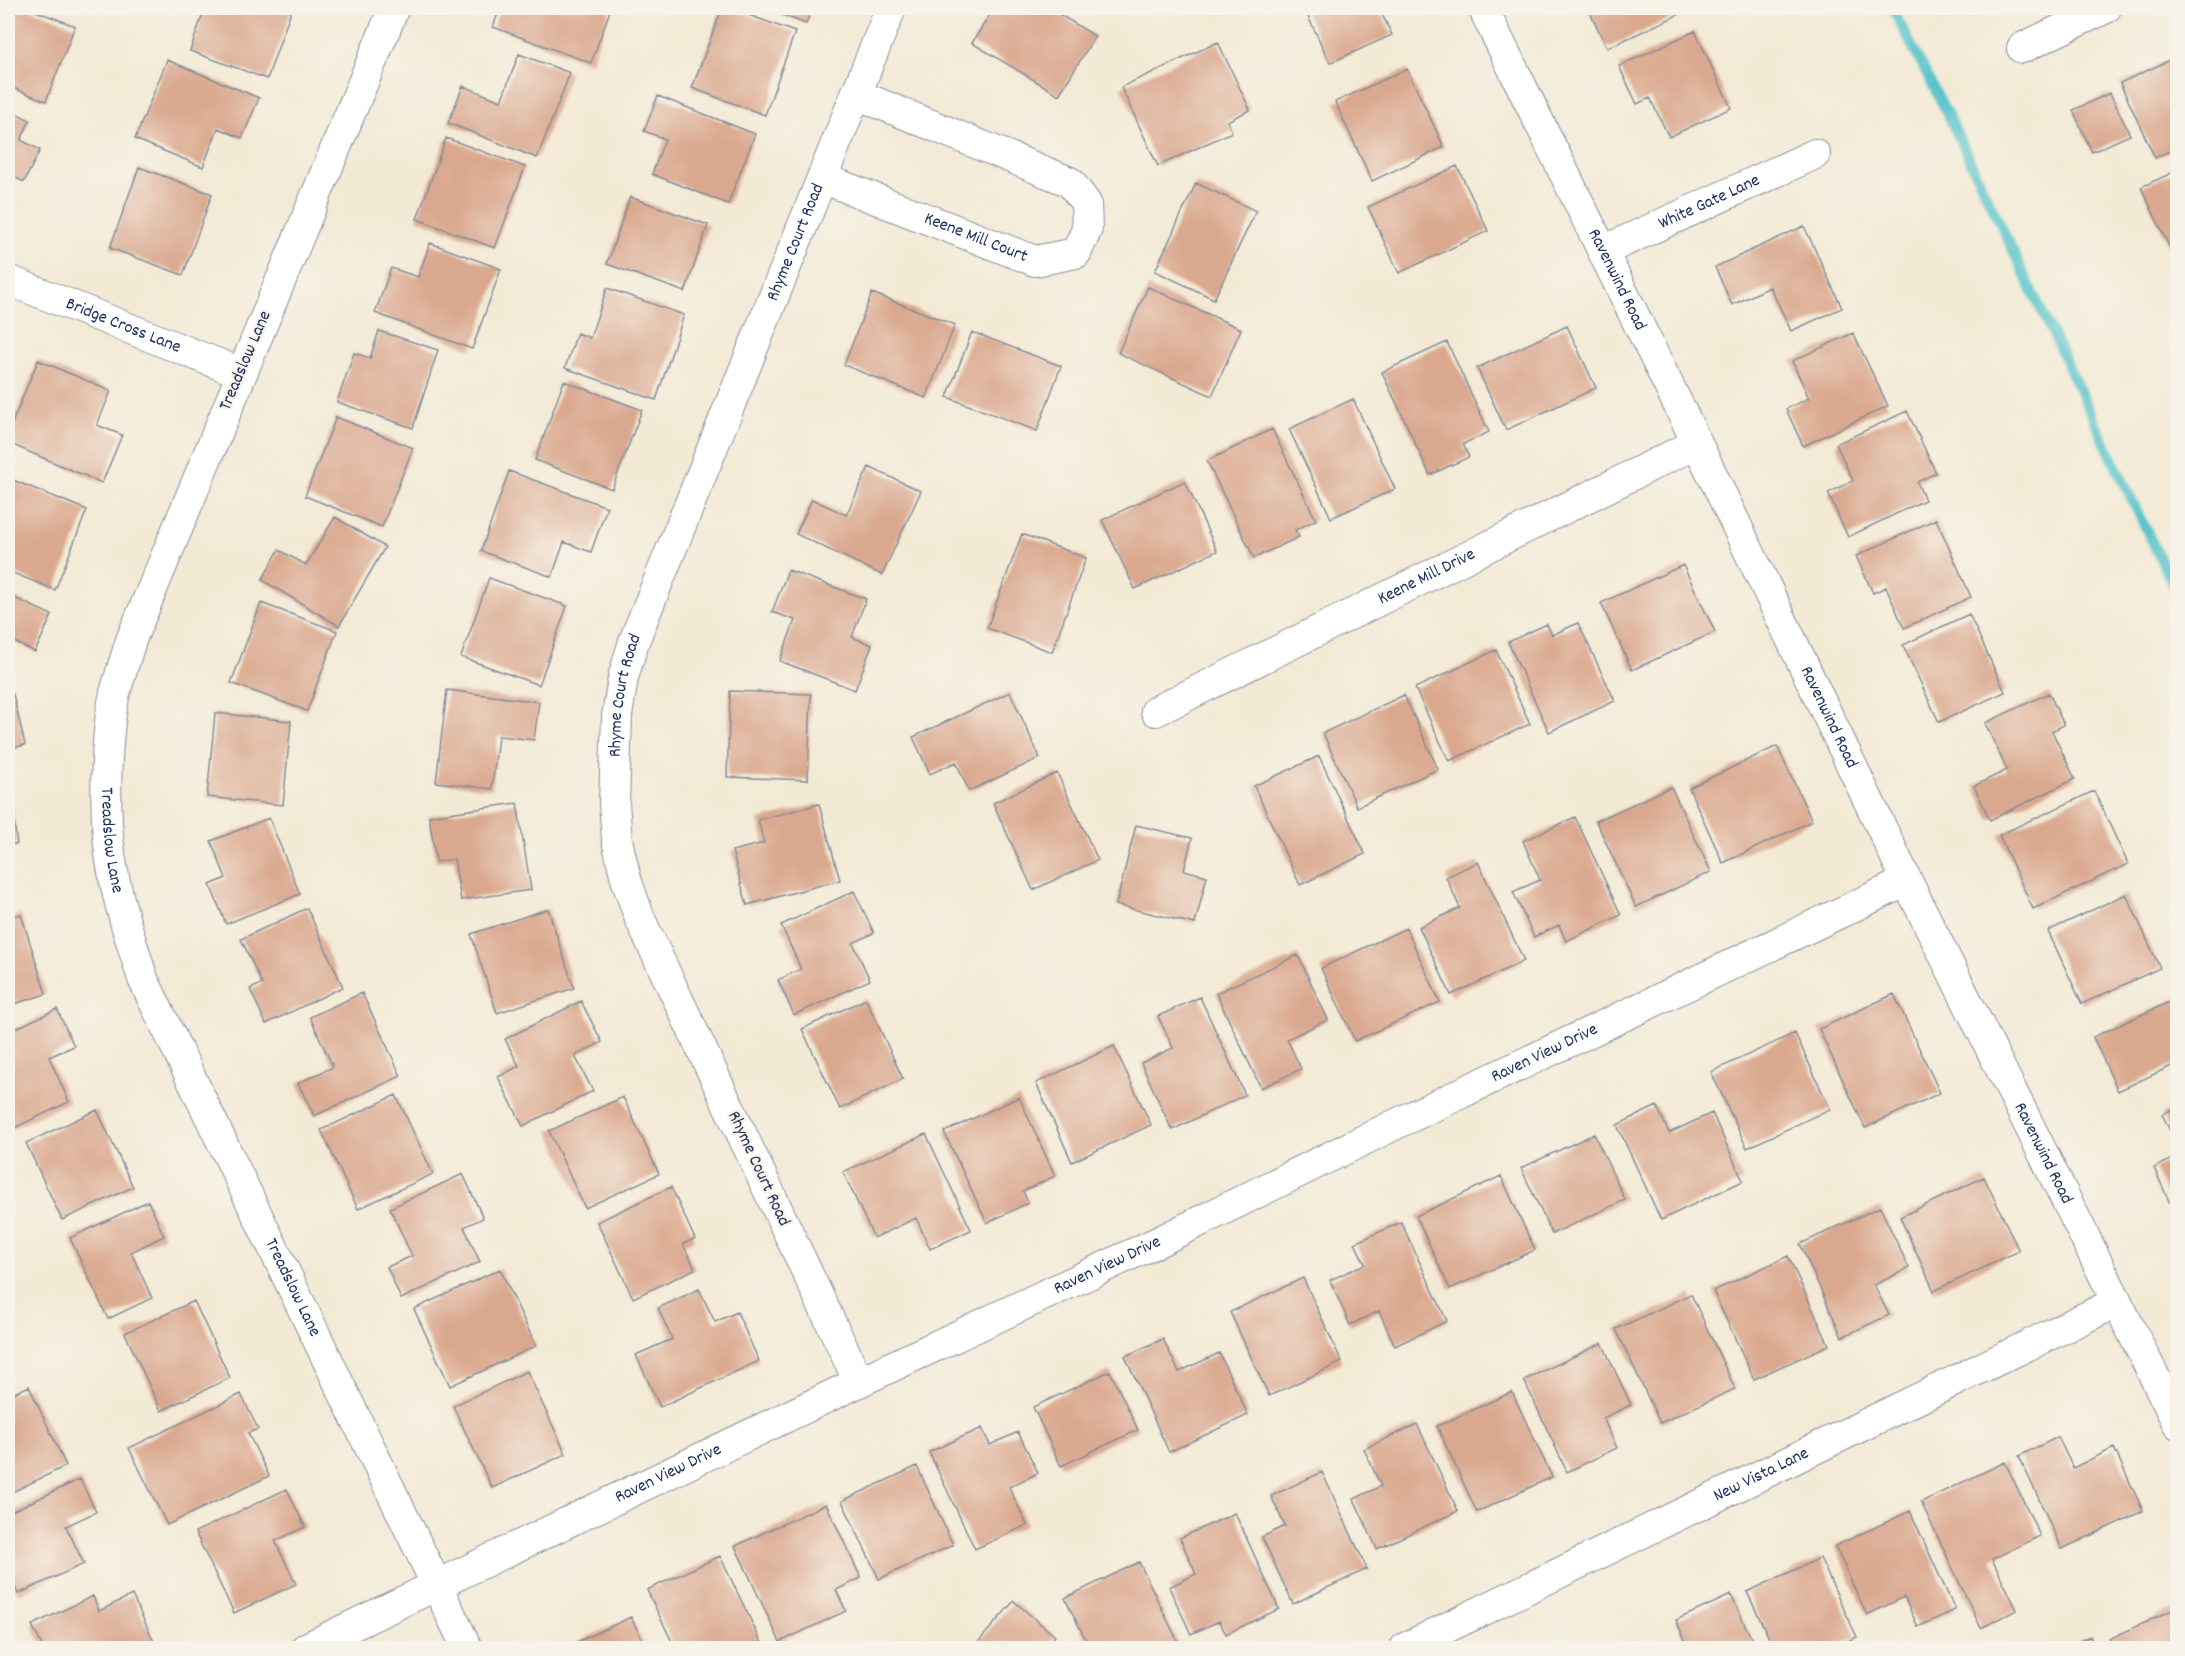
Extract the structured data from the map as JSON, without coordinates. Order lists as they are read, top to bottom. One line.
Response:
{"streets":{"street":["White Gate Lane","Keene Mill Court","Rhyme Court Road","Ravenwind Road","Bridge Cross Lane","Treadslow Lane","Keene Mill Drive","Raven View Drive","New Vista Lane"]},"crossings":[["White Gate Lane","Ravenwind Road"],["Keene Mill Court","Rhyme Court Road"],["Rhyme Court Road","Raven View Drive"],["Ravenwind Road","Keene Mill Drive"],["Ravenwind Road","Raven View Drive"],["Ravenwind Road","New Vista Lane"],["Bridge Cross Lane","Treadslow Lane"],["Treadslow Lane","Raven View Drive"]]}
